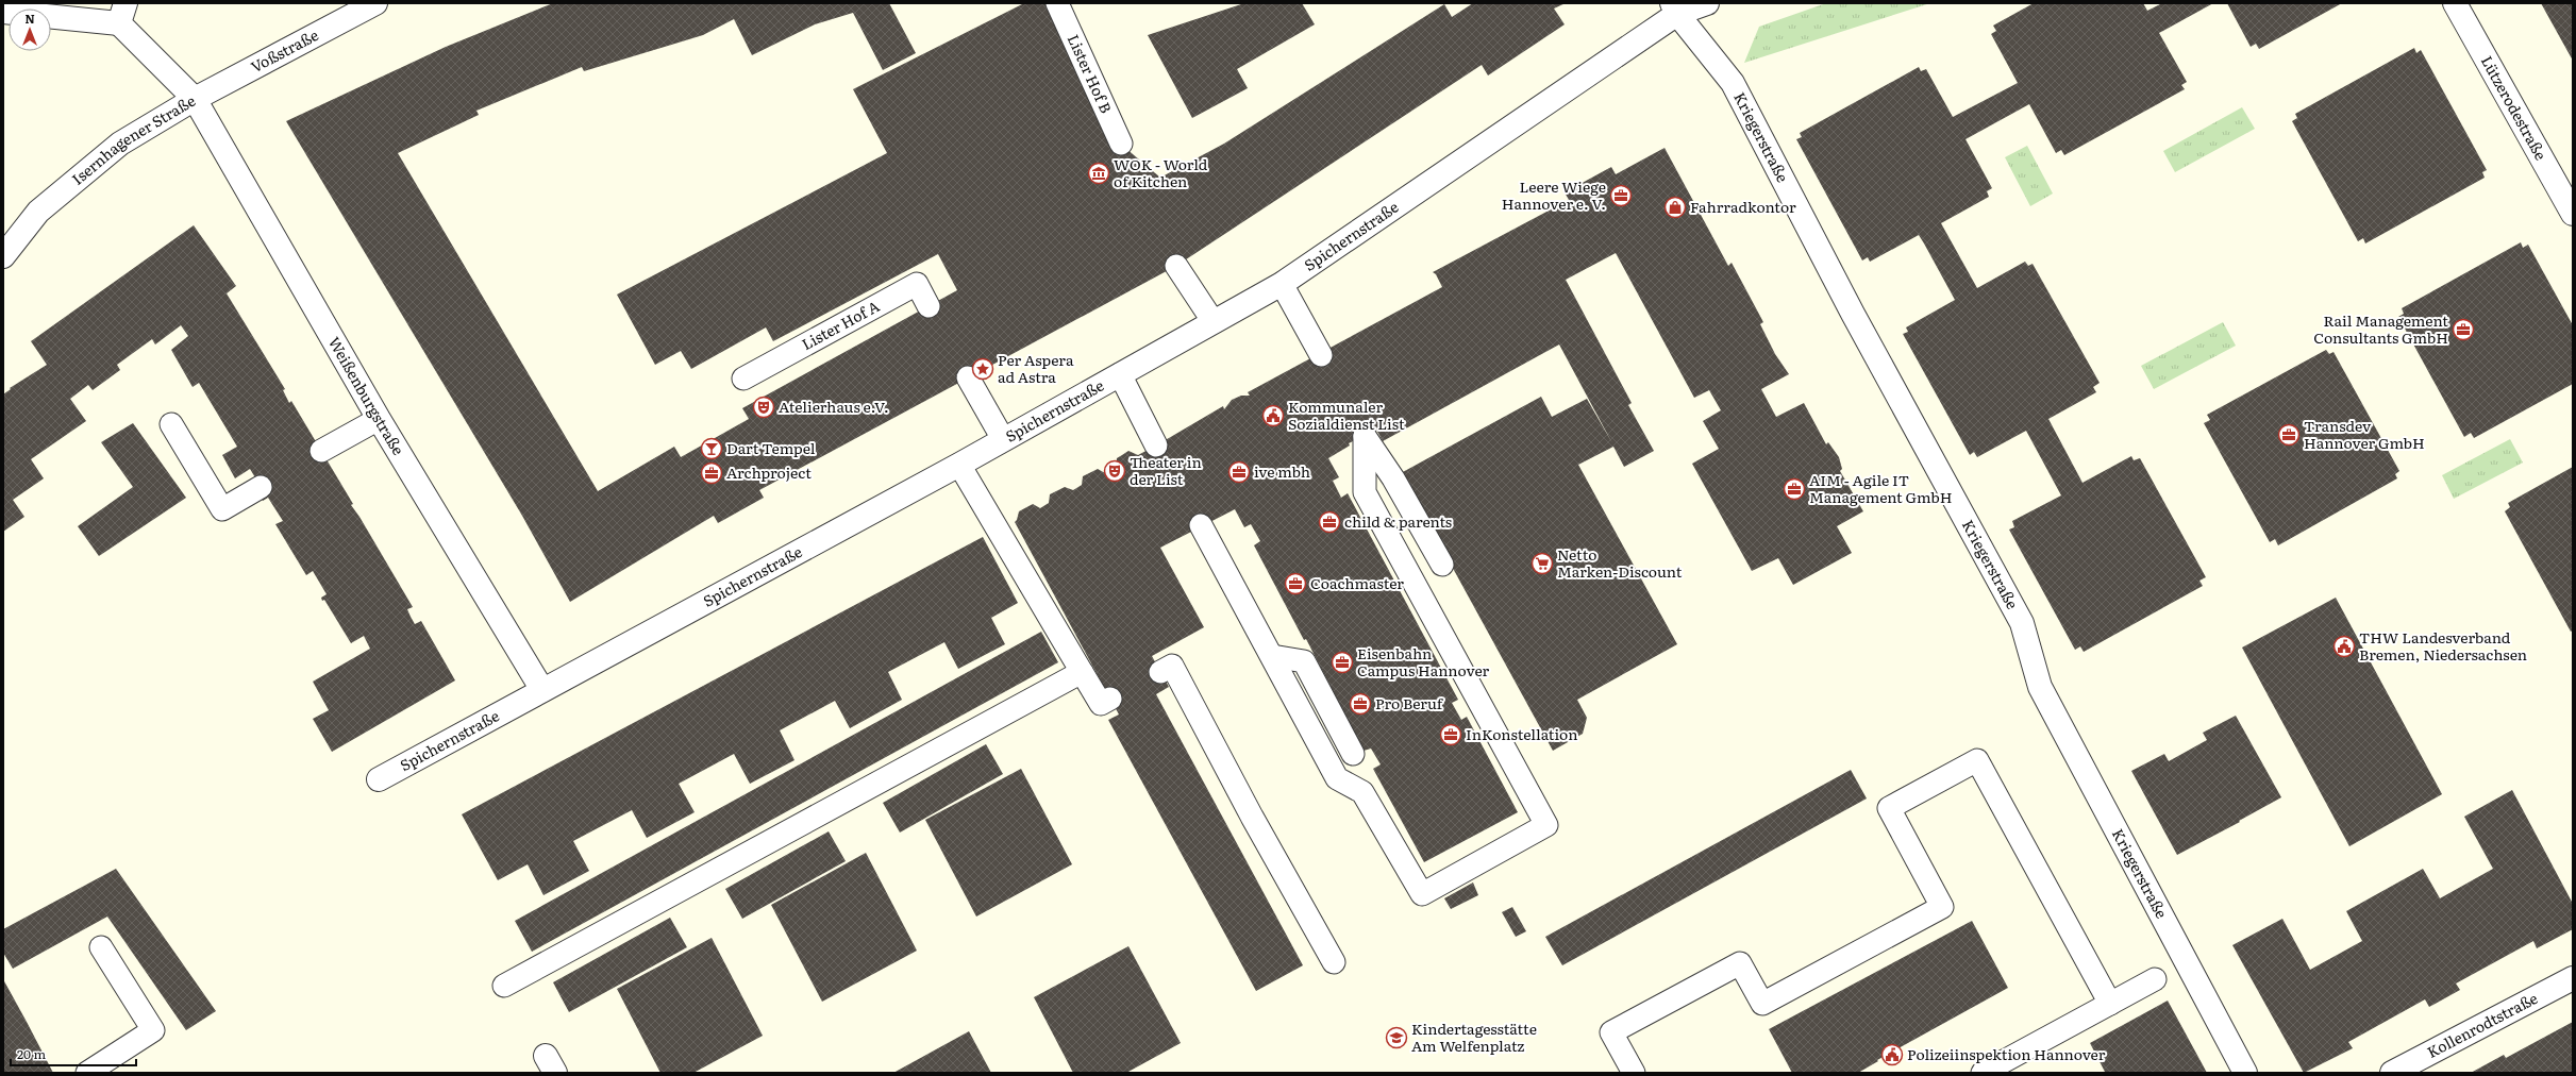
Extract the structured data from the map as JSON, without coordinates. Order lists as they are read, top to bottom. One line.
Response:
{"streets":{"street":["Voßstraße","Lützerodestraße","Kriegerstraße","Isernhagener Straße","Spichernstraße","Weißenburgstraße","Kollenrodtstraße"],"lane":["Lister Hof B","Lister Hof A"]},"crossings":[["Voßstraße","Isernhagener Straße"],["Voßstraße","Weißenburgstraße"],["Kriegerstraße","Spichernstraße"],["Isernhagener Straße","Weißenburgstraße"],["Spichernstraße","Weißenburgstraße"]],"places":{"museum":["WOK - World of Kitchen"],"office":["Leere Wiege Hannover e. V.","Rail Management Consultants GmbH","Transdev Hannover GmbH","ive mbh","Archproject","AIM - Agile IT Management GmbH","child & parents","Coachmaster","Eisenbahn Campus Hannover","Pro Beruf","InKonstellation"],"shop":["Fahrradkontor"],"place":["Per Aspera ad Astra"],"theatre":["Atelierhaus e.V.","Theater in der List"],"public building":["Kommunaler Sozialdienst List","THW Landesverband Bremen, Niedersachsen","Polizeiinspektion Hannover"],"bar":["Dart Tempel"],"supermarket":["Netto Marken-Discount"],"school or university":["Kindertagesstätte Am Welfenplatz"]},"scale_bar":"20 m","north":"top"}
